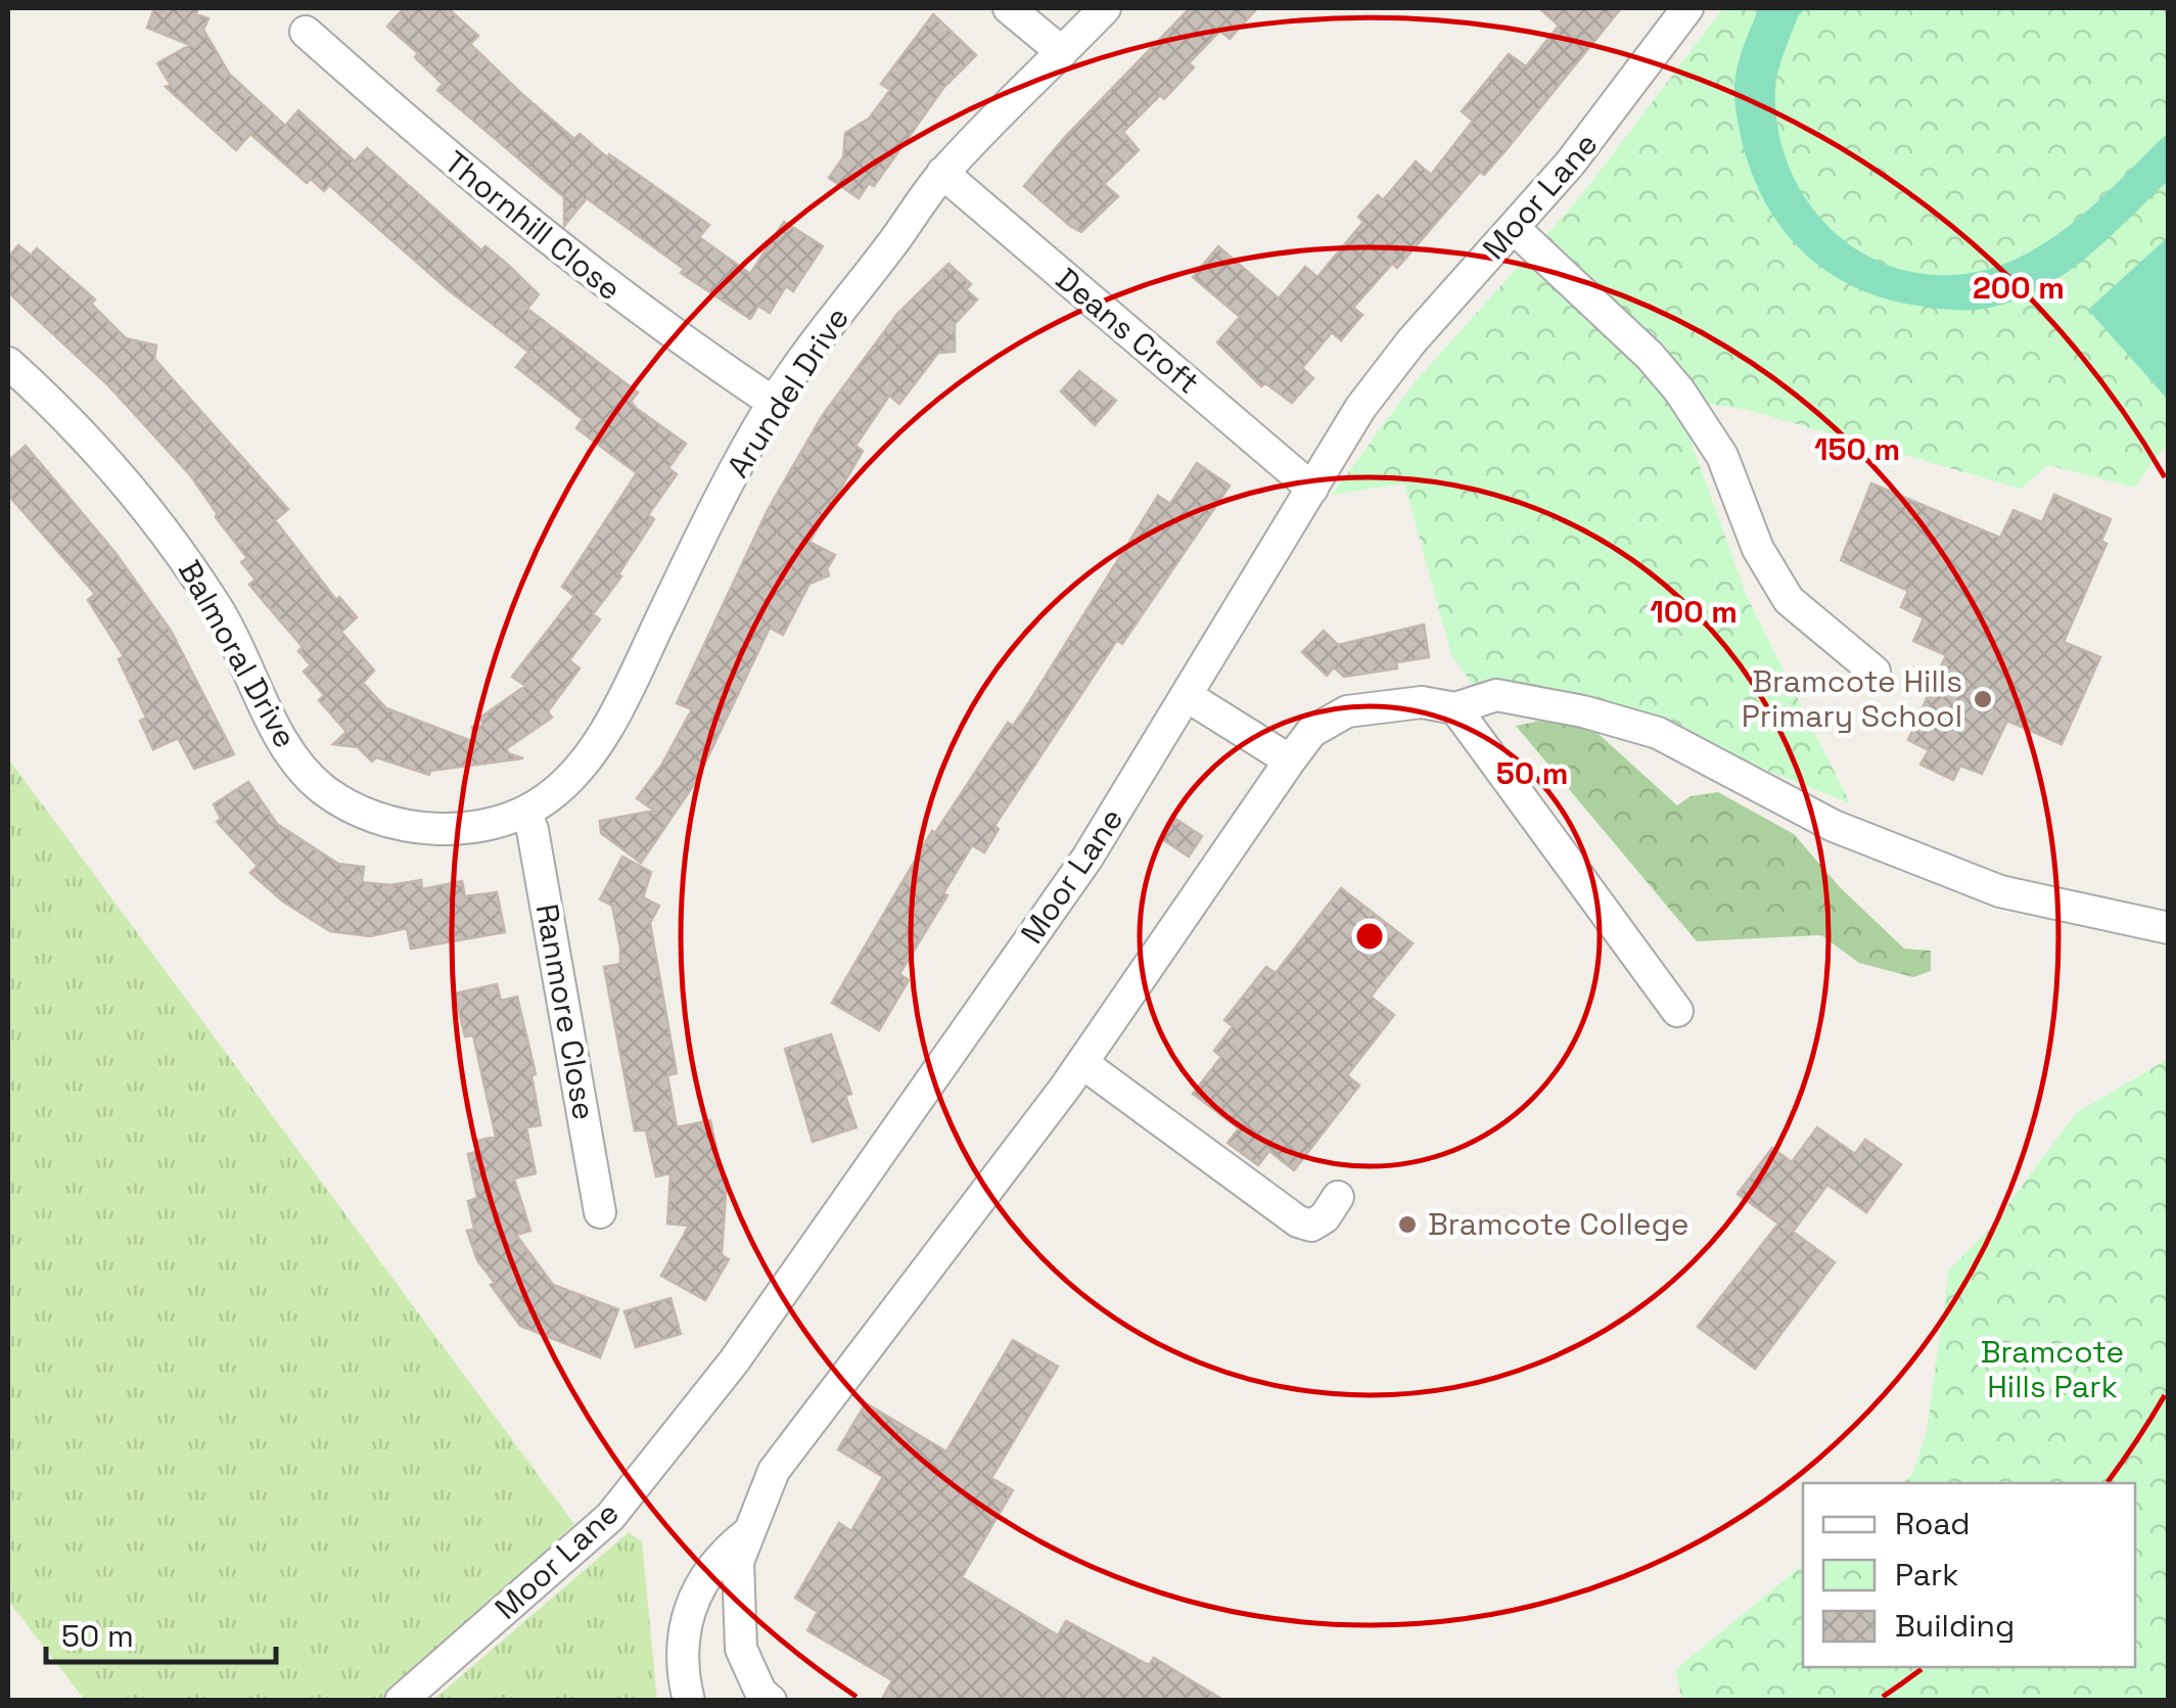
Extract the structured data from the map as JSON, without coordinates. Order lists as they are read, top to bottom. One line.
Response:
{"streets":{"street":["Moor Lane","Thornhill Close","Deans Croft","Arundel Drive","Balmoral Drive","Ranmore Close"]},"crossings":[["Moor Lane","Deans Croft"],["Thornhill Close","Arundel Drive"],["Deans Croft","Arundel Drive"],["Arundel Drive","Balmoral Drive"],["Arundel Drive","Ranmore Close"],["Balmoral Drive","Ranmore Close"]],"parks":["Bramcote Hills Park"],"places":["Bramcote Hills Primary School","Bramcote College"],"legend":["Road","Park","Building"],"scale_bar":"50 m","rings":["200 m","150 m","100 m","50 m"]}
